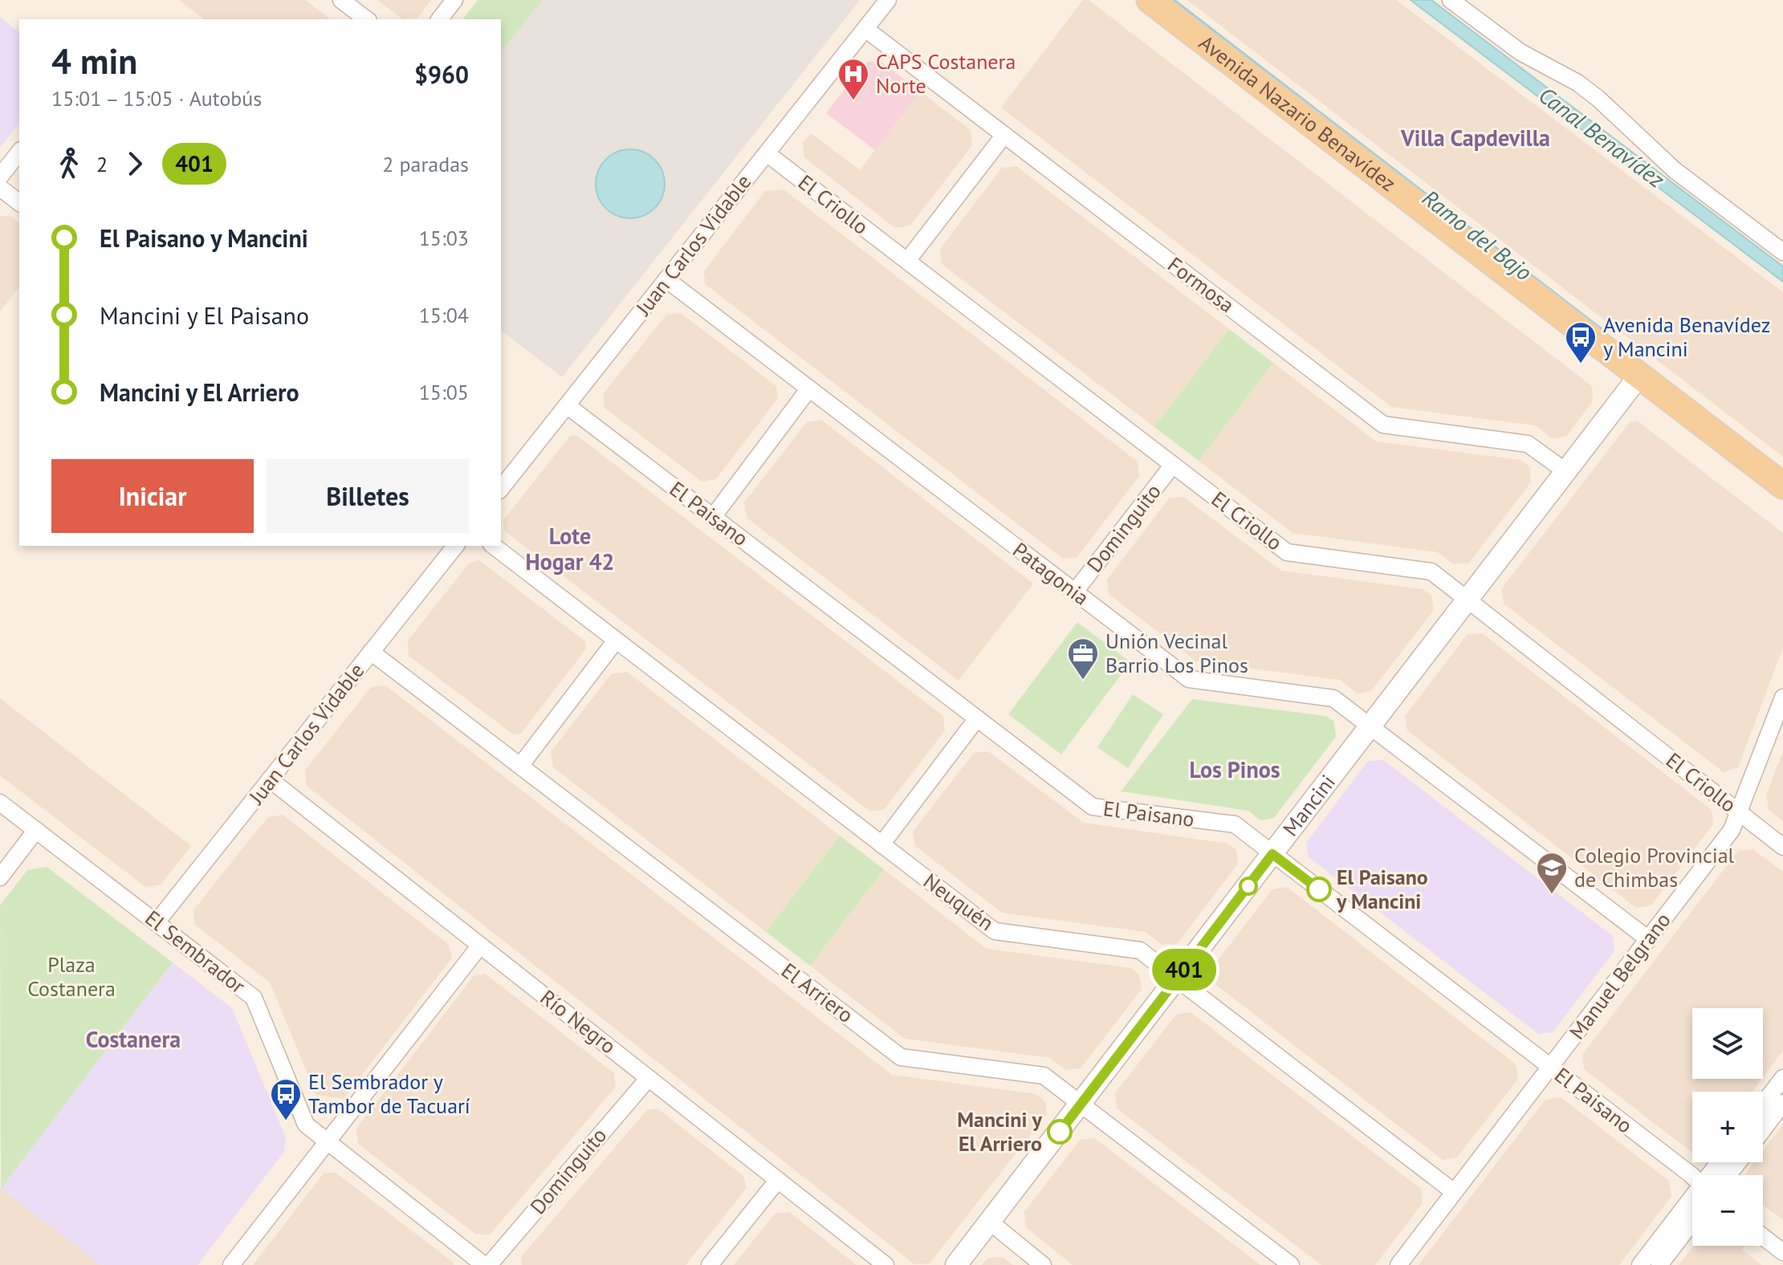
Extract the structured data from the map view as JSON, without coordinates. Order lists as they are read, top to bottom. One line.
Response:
{"streets":{"main road":["Avenida Nazario Benavídez"],"street":["El Criollo","Juan Carlos Vidable","Formosa","El Paisano","Dominguito","Patagonia","Mancini","Neuquén","El Sembrador","Manuel Belgrano","El Arriero","Río Negro"]},"crossings":[["Avenida Nazario Benavídez","Mancini"],["El Criollo","Juan Carlos Vidable"],["El Criollo","Dominguito"],["El Criollo","Mancini"],["El Criollo","Manuel Belgrano"],["Juan Carlos Vidable","Formosa"],["Juan Carlos Vidable","El Paisano"],["Juan Carlos Vidable","Patagonia"],["Juan Carlos Vidable","El Sembrador"],["Juan Carlos Vidable","El Arriero"],["Juan Carlos Vidable","Río Negro"],["Formosa","Mancini"],["El Paisano","Mancini"],["El Paisano","Manuel Belgrano"],["Dominguito","Patagonia"],["Dominguito","El Sembrador"],["Dominguito","Río Negro"],["Patagonia","Mancini"],["Patagonia","Manuel Belgrano"],["Mancini","Neuquén"],["Mancini","El Arriero"],["Neuquén","Manuel Belgrano"]],"districts":["Villa Capdevilla","Lote Hogar 42","Los Pinos","Costanera"],"water":["Canal Benavídez","Ramo del Bajo"],"parks":["Plaza Costanera"],"places":{"hospital":["CAPS Costanera Norte"],"bus stop":["Avenida Benavídez y Mancini","El Sembrador y Tambor de Tacuarí"],"office":["Unión Vecinal Barrio Los Pinos"],"other":["El Paisano y Mancini","Mancini y El Arriero"],"school or university":["Colegio Provincial de Chimbas"]},"lines":["bus line 401"],"page":{"on_map":"401","heading":["4 min","15:01 – 15:05 · Autobús","$960"],"legs":["2","401","2 paradas"],"list":[{"name":"El Paisano y Mancini","value":"15:03"},{"name":"Mancini y El Paisano","value":"15:04"},{"name":"Mancini y El Arriero","value":"15:05"}],"buttons":["Iniciar","Billetes"],"map_buttons":["+","−"]}}
